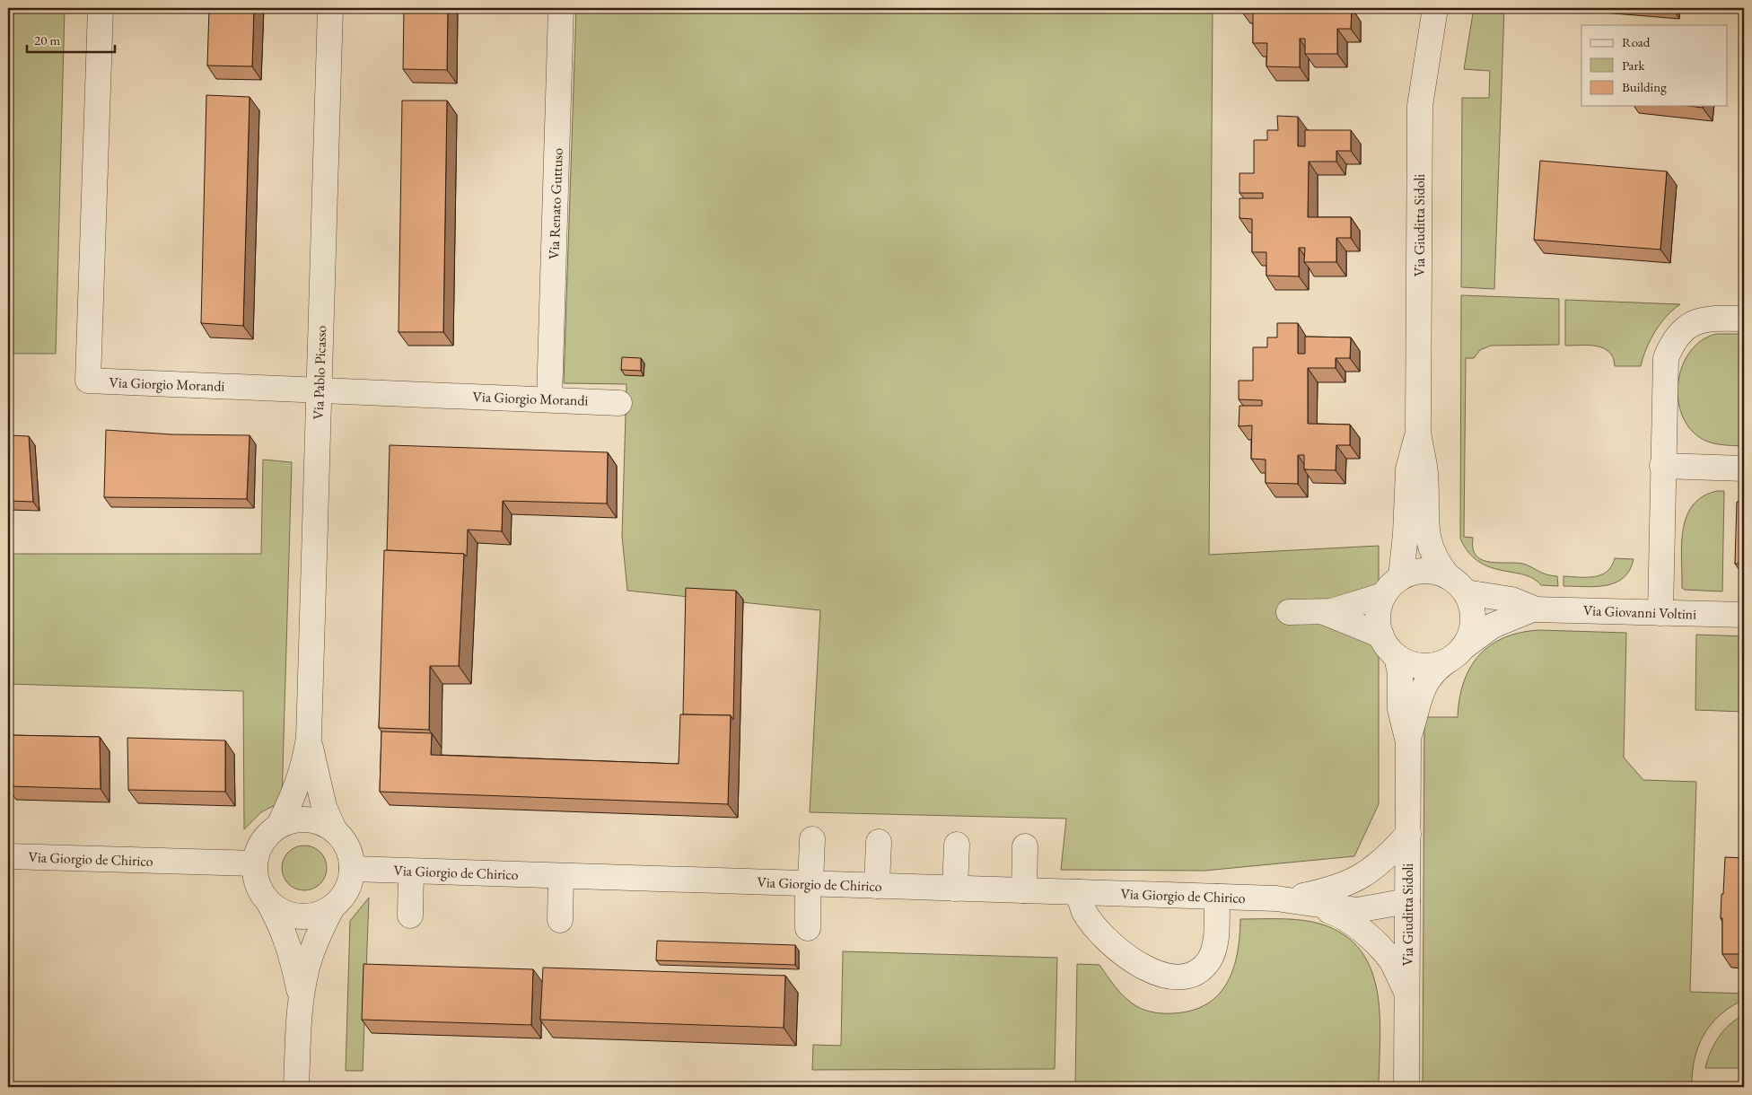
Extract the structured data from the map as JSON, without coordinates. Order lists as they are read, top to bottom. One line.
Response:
{"streets":{"street":["Via Renato Guttuso","Via Giuditta Sidoli","Via Pablo Picasso","Via Giorgio Morandi","Via Giovanni Voltini","Via Giorgio de Chirico"]},"crossings":[["Via Renato Guttuso","Via Giorgio Morandi"],["Via Giuditta Sidoli","Via Giovanni Voltini"],["Via Giuditta Sidoli","Via Giorgio de Chirico"],["Via Pablo Picasso","Via Giorgio Morandi"],["Via Pablo Picasso","Via Giorgio de Chirico"]],"legend":["Road","Park","Building"],"scale_bar":"20 m"}
